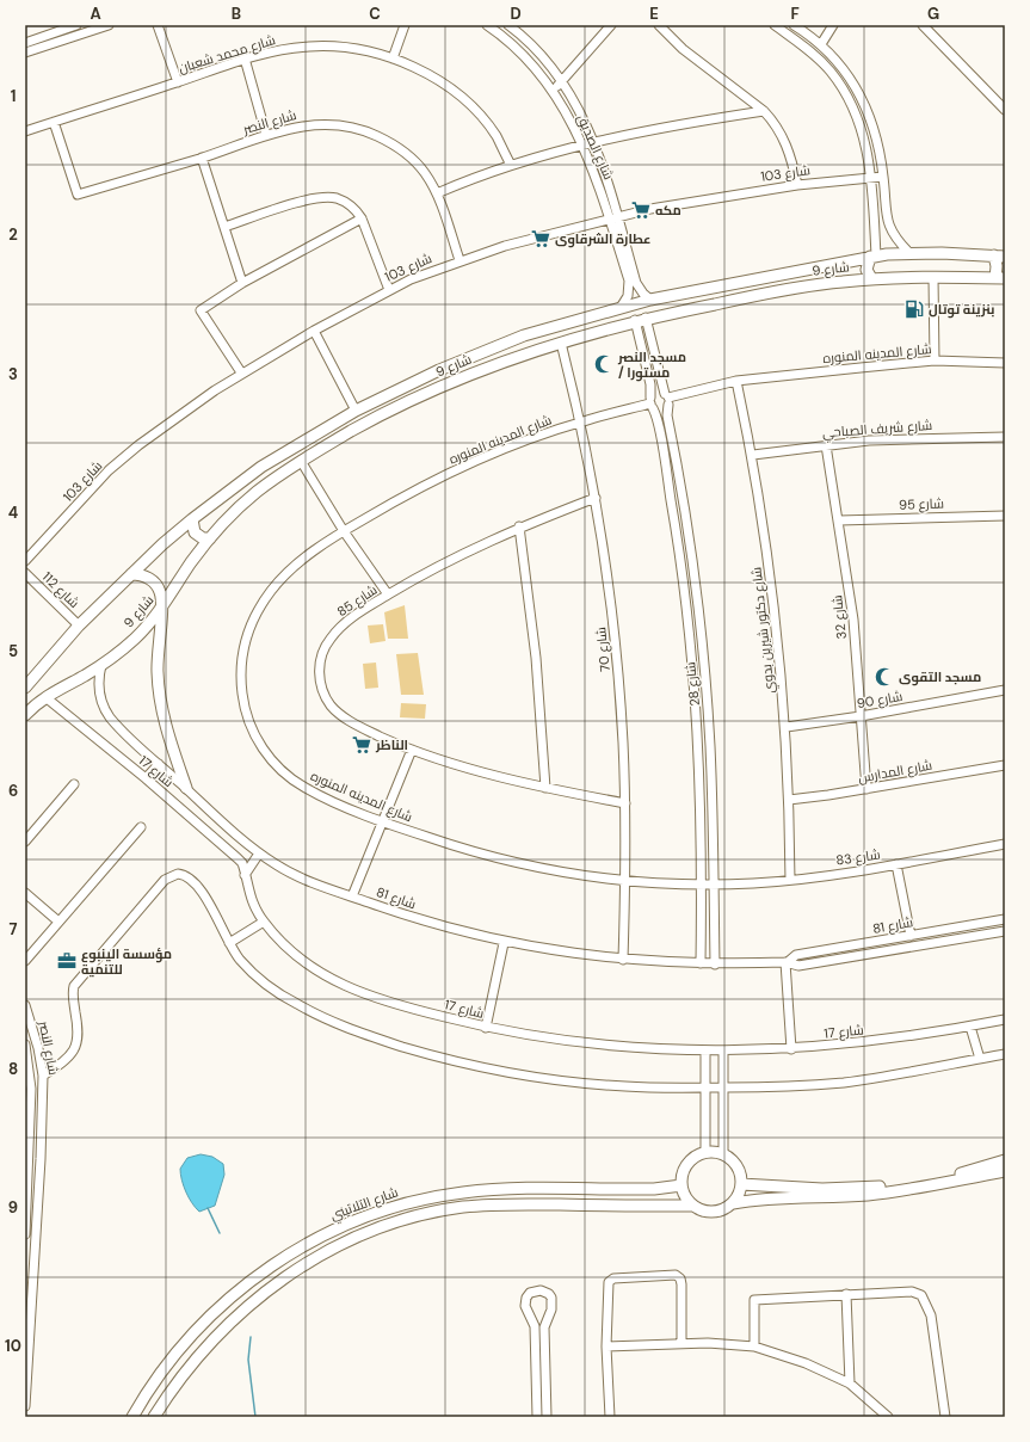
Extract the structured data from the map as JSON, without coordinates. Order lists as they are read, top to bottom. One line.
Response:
{"streets":{"main road":["شارع 9","شارع التلاتيني"],"street":["شارع محمد شعبان","شارع النصر","شارع الصديق","شارع 103","شارع المدينه المنوره","شارع شريف الصباحي","شارع 95","شارع 112","شارع 85","شارع 32","شارع دكتور شيرين بدوي","شارع 70","شارع 28","شارع 90","شارع 17","شارع المدارس","شارع 83","شارع 81"]},"crossings":[["شارع محمد شعبان","شارع النصر"],["شارع النصر","شارع 103"],["شارع الصديق","شارع 103"],["شارع الصديق","شارع 9"],["شارع 9","شارع 112"],["شارع 9","شارع 70"],["شارع 9","شارع 28"],["شارع 9","شارع 17"],["شارع 9","شارع 81"],["شارع المدينه المنوره","شارع دكتور شيرين بدوي"],["شارع المدينه المنوره","شارع 70"],["شارع المدينه المنوره","شارع 28"],["شارع المدينه المنوره","شارع 83"],["شارع شريف الصباحي","شارع 32"],["شارع شريف الصباحي","شارع دكتور شيرين بدوي"],["شارع 95","شارع 32"],["شارع 85","شارع 70"],["شارع 32","شارع 90"],["شارع 32","شارع المدارس"],["شارع دكتور شيرين بدوي","شارع 90"],["شارع دكتور شيرين بدوي","شارع المدارس"],["شارع دكتور شيرين بدوي","شارع 83"],["شارع 70","شارع 81"],["شارع 28","شارع 83"],["شارع 28","شارع 81"]],"places":{"supermarket":["مكه","عطارة الشرقاوى","الناظر"],"fuel station":["بنزينة توتال"],"mosque":["مسجد النصر / مستورا","مسجد التقوى"],"office":["مؤسسة الينبوع للتنمية"]},"grid":{"columns":["A","B","C","D","E","F","G"],"rows":["1","2","3","4","5","6","7","8","9","10"]}}
